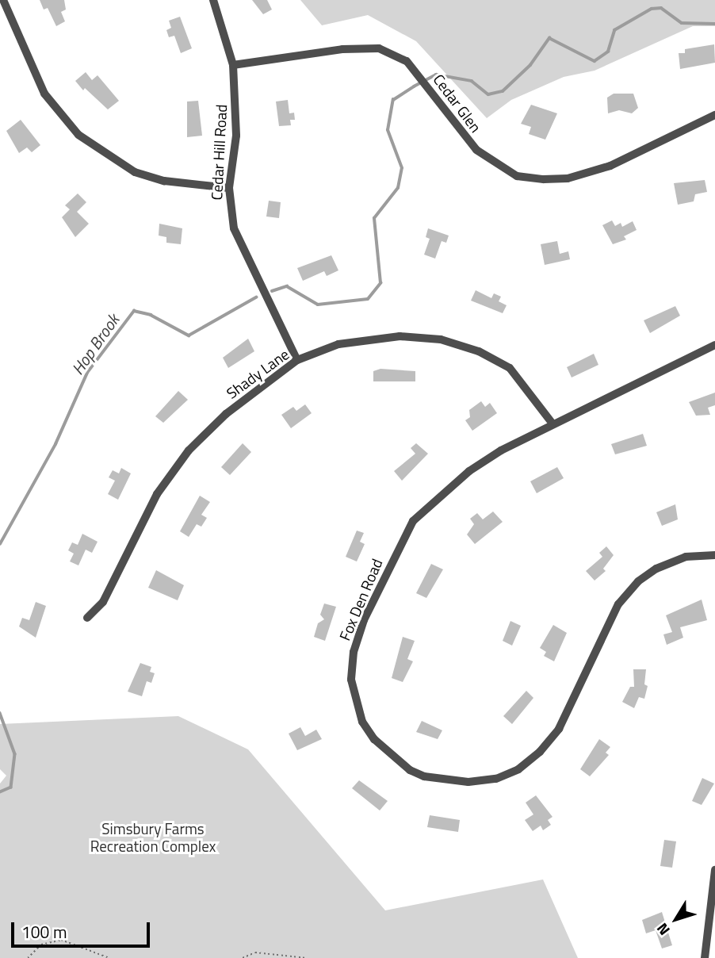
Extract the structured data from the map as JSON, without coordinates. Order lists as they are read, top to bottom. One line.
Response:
{"streets":{"street":["Cedar Glen","Cedar Hill Road","Shady Lane","Fox Den Road"]},"crossings":[["Cedar Glen","Cedar Hill Road"],["Cedar Hill Road","Shady Lane"],["Shady Lane","Fox Den Road"]],"water":["Hop Brook"],"parks":["Simsbury Farms Recreation Complex"],"scale_bar":"100 m","north":"bottom left"}
